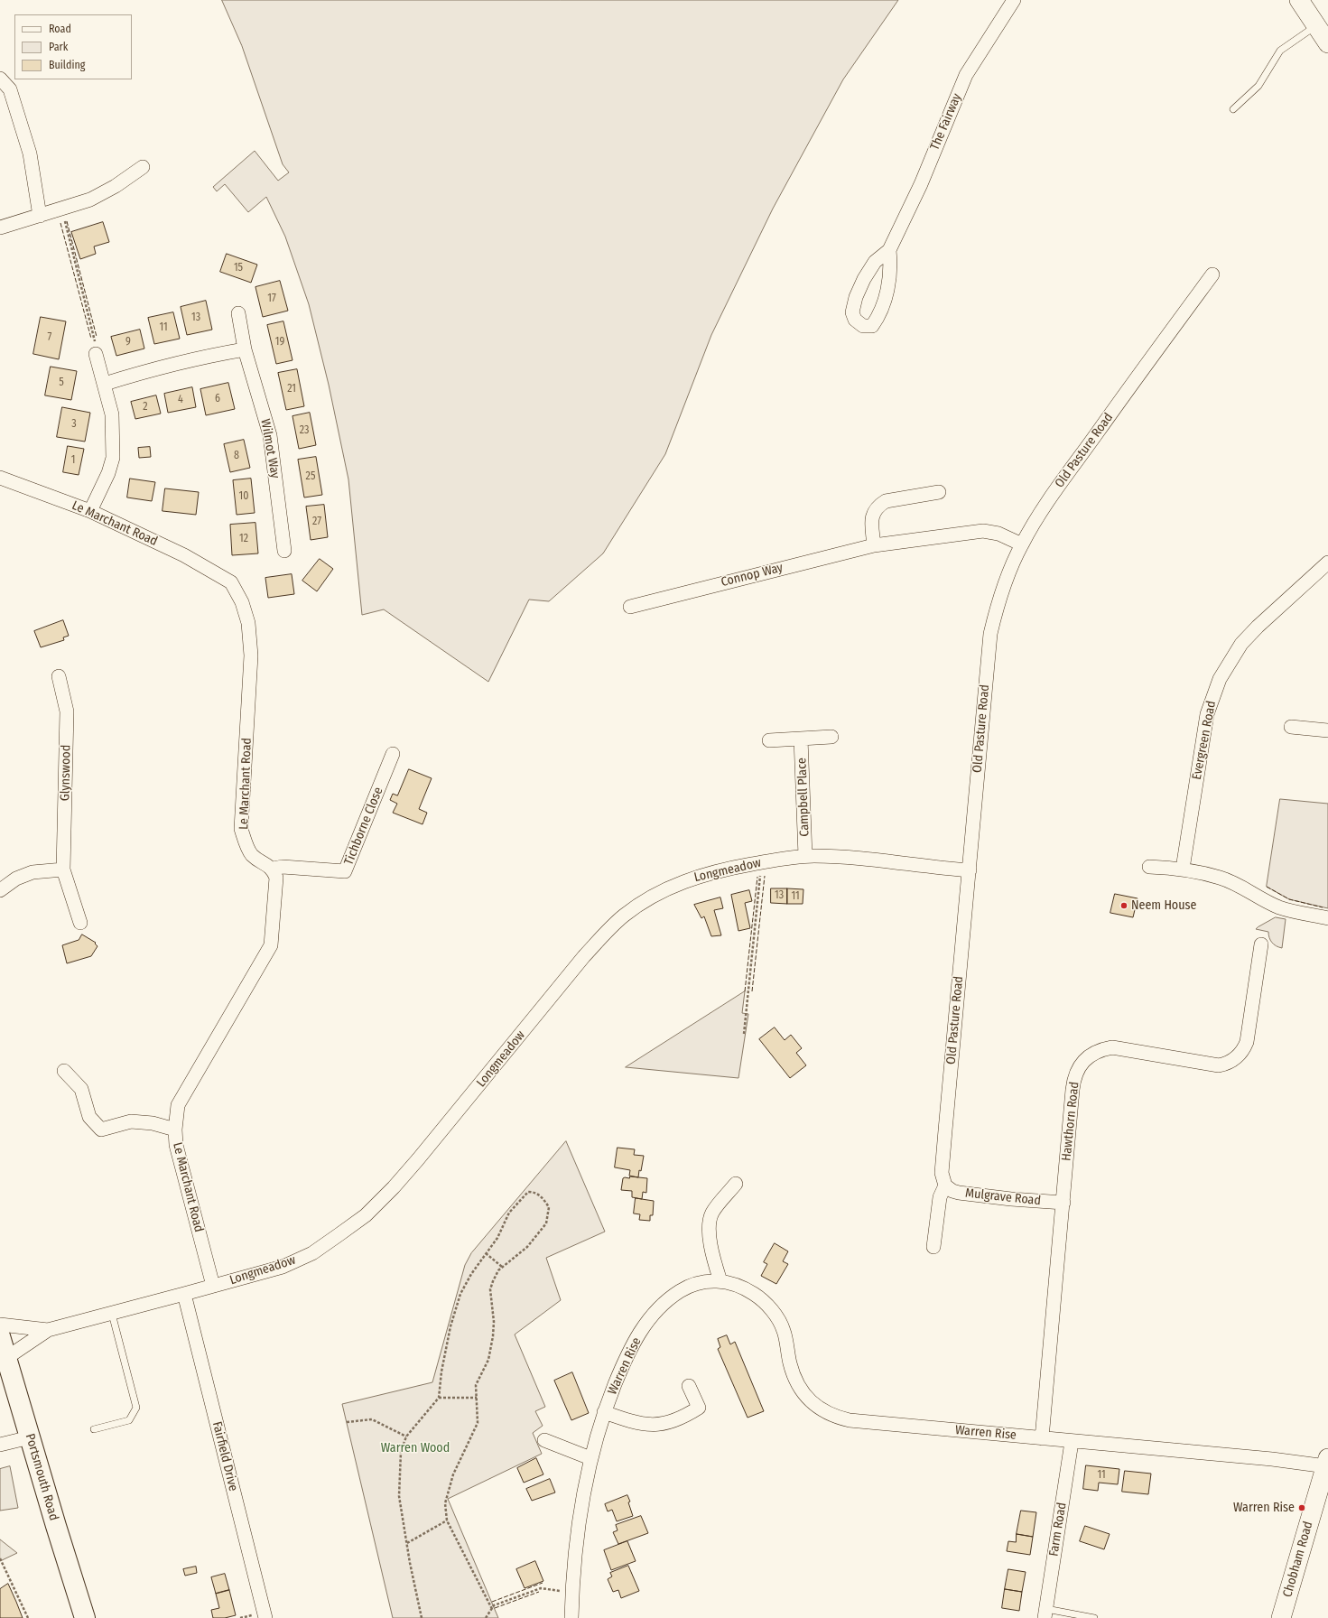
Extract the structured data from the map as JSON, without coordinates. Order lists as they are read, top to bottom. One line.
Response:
{"streets":{"main road":["Portsmouth Road","Chobham Road"],"street":["The Fairway","Wilmot Way","Old Pasture Road","Le Marchant Road","Connop Way","Evergreen Road","Glynswood","Campbell Place","Tichborne Close","Longmeadow","Hawthorn Road","Mulgrave Road","Warren Rise","Fairfield Drive","Farm Road"]},"crossings":[["Old Pasture Road","Connop Way"],["Old Pasture Road","Longmeadow"],["Old Pasture Road","Mulgrave Road"],["Le Marchant Road","Tichborne Close"],["Le Marchant Road","Longmeadow"],["Campbell Place","Longmeadow"],["Longmeadow","Fairfield Drive"],["Hawthorn Road","Mulgrave Road"],["Hawthorn Road","Warren Rise"],["Warren Rise","Farm Road"],["Warren Rise","Chobham Road"]],"parks":["Warren Wood"],"places":["Neem House","Warren Rise"],"house_numbers":["15","17","13","11","7","9","19","5","21","6","4","2","3","23","8","1","25","10","27","12","13","11","11"],"legend":["Road","Park","Building"]}
